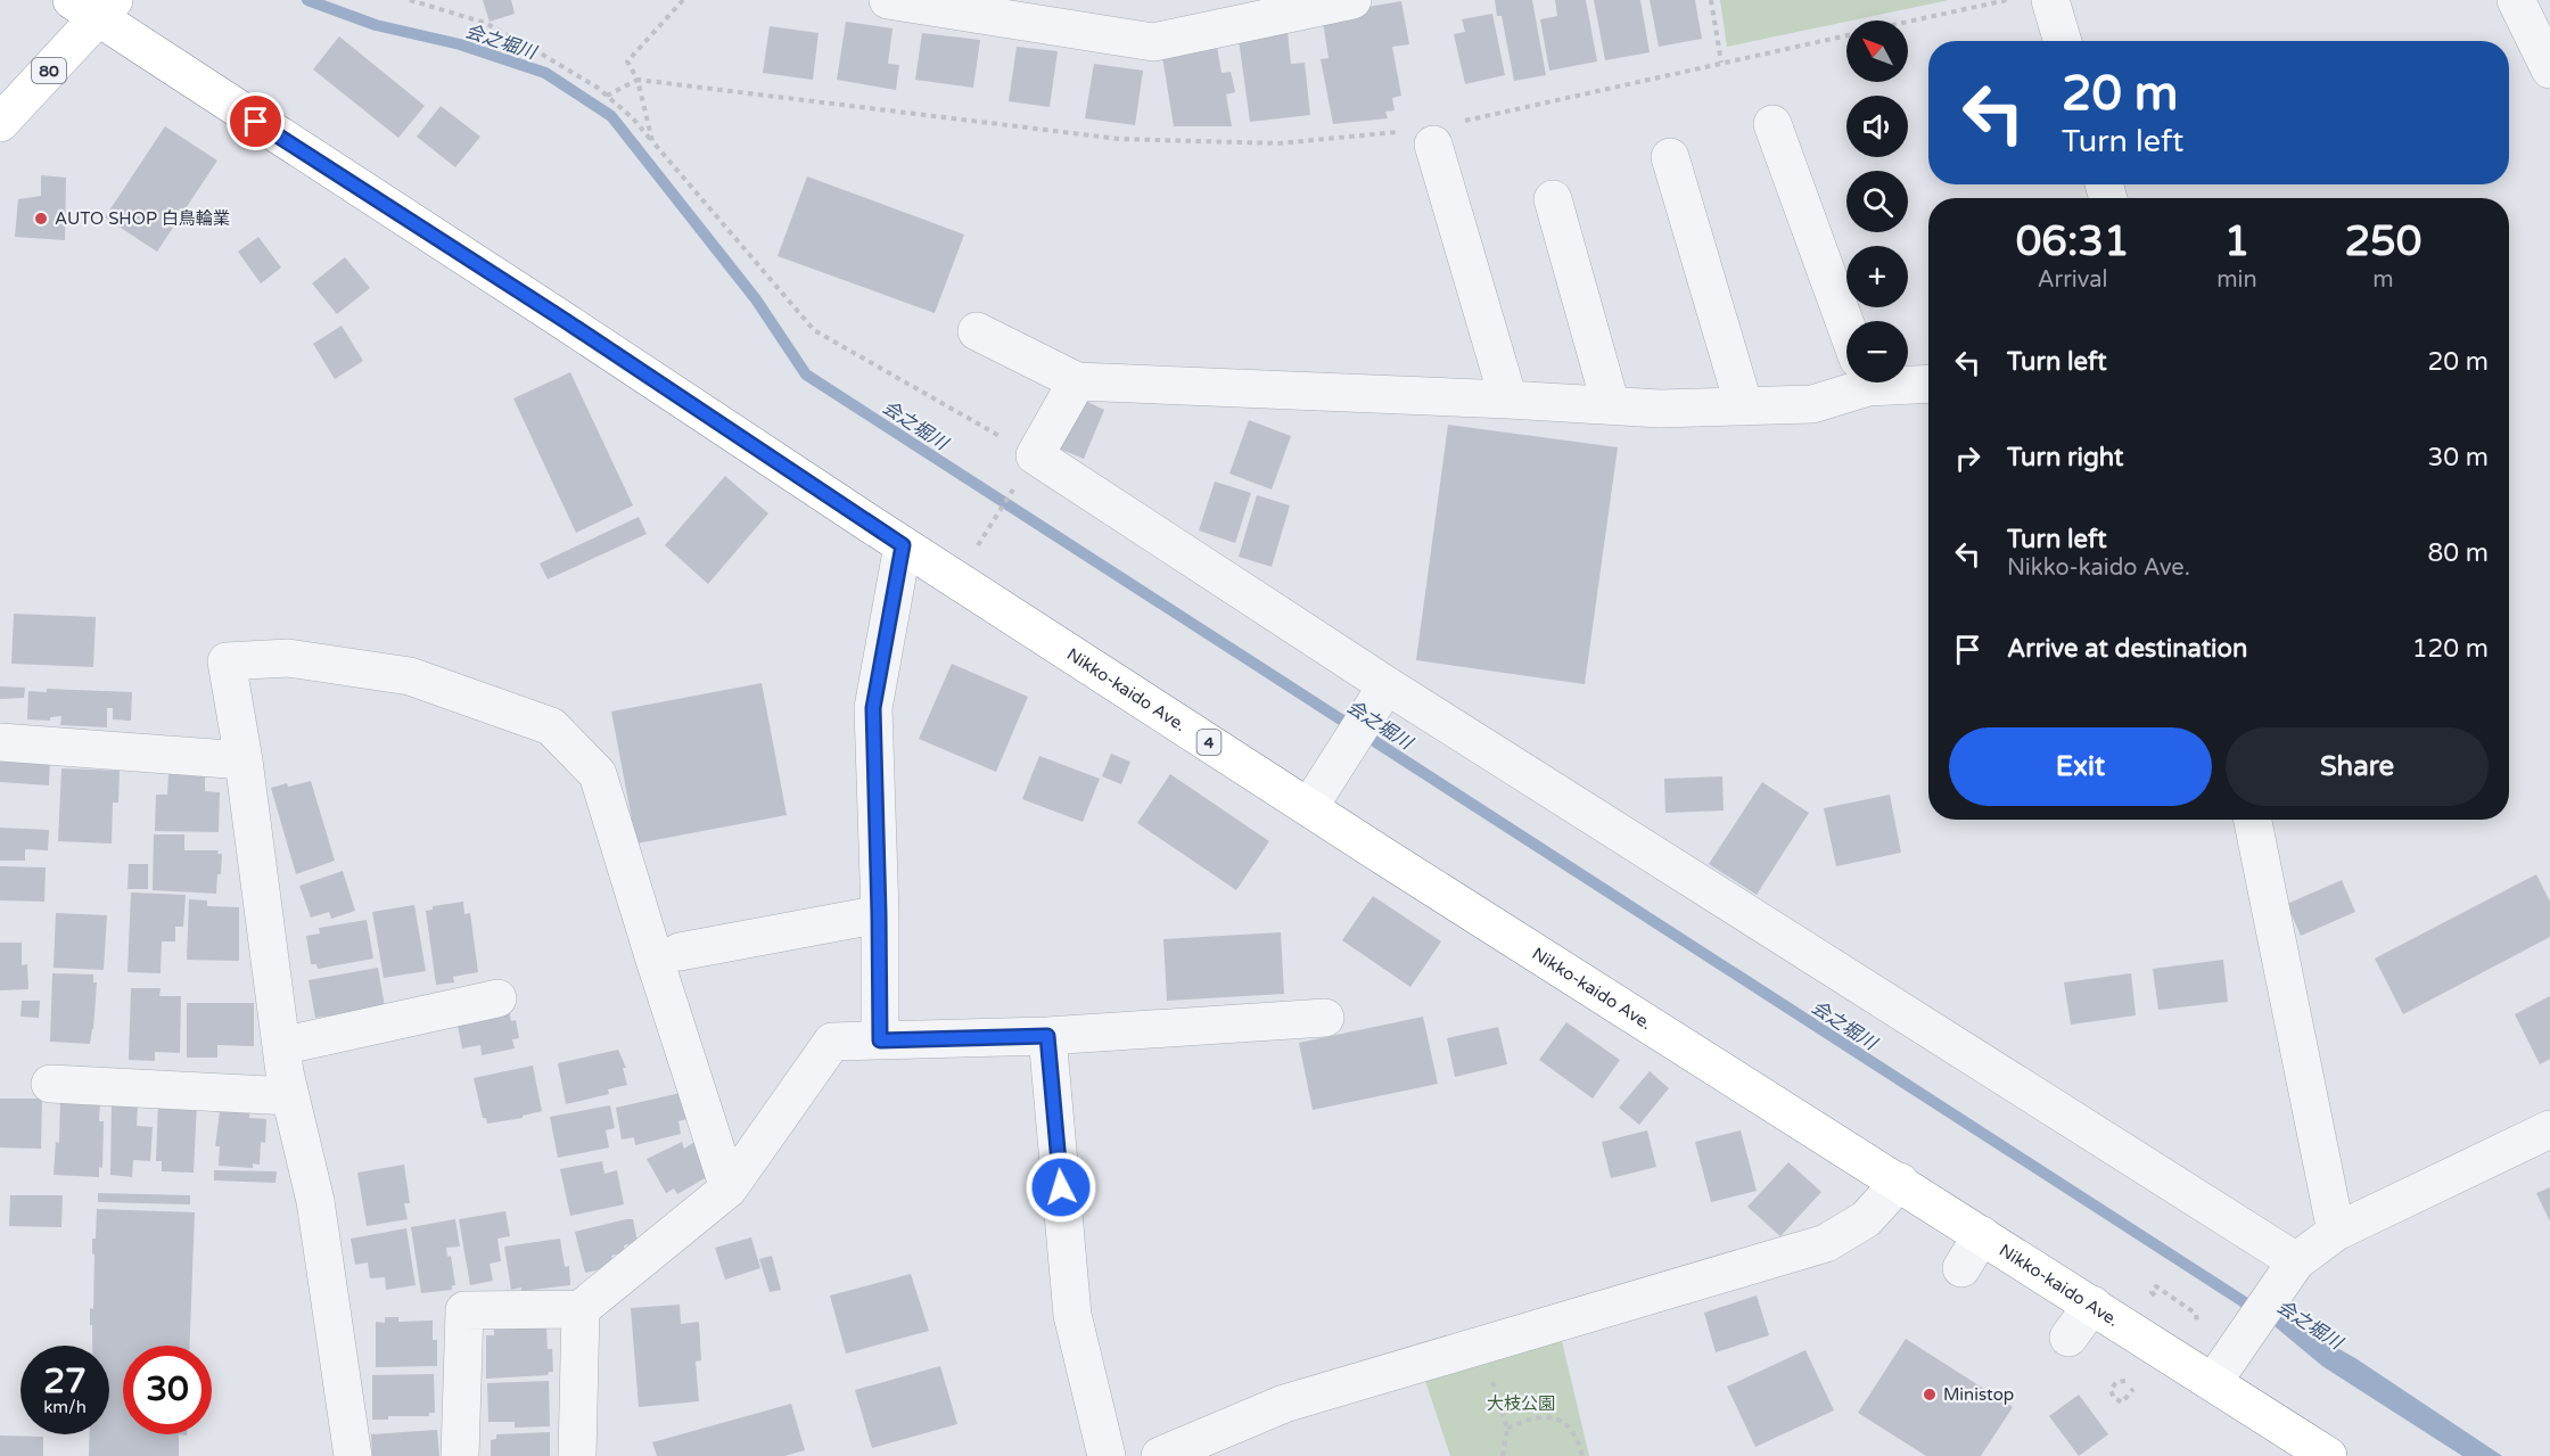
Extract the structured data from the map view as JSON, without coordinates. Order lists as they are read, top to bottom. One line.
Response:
{"streets":{"main road":["80","Nikko-kaido Ave.","4"]},"crossings":[["80","Nikko-kaido Ave."]],"water":["会之堀川"],"parks":["大枝公園"],"places":["AUTO SHOP 白鳥輪業","Ministop"],"north":"top left","page":{"map_buttons":["+","−"],"turn":["20 m","Turn left"],"eta":["06:31","Arrival","1","min","250","m"],"list":[{"name":"Turn left","value":"20 m"},{"name":"Turn right","value":"30 m"},{"name":"Turn left","note":"Nikko-kaido Ave.","value":"80 m"},{"name":"Arrive at destination","value":"120 m"}],"buttons":["Exit","Share"],"speed":"27 km/h","limit":"30"}}
